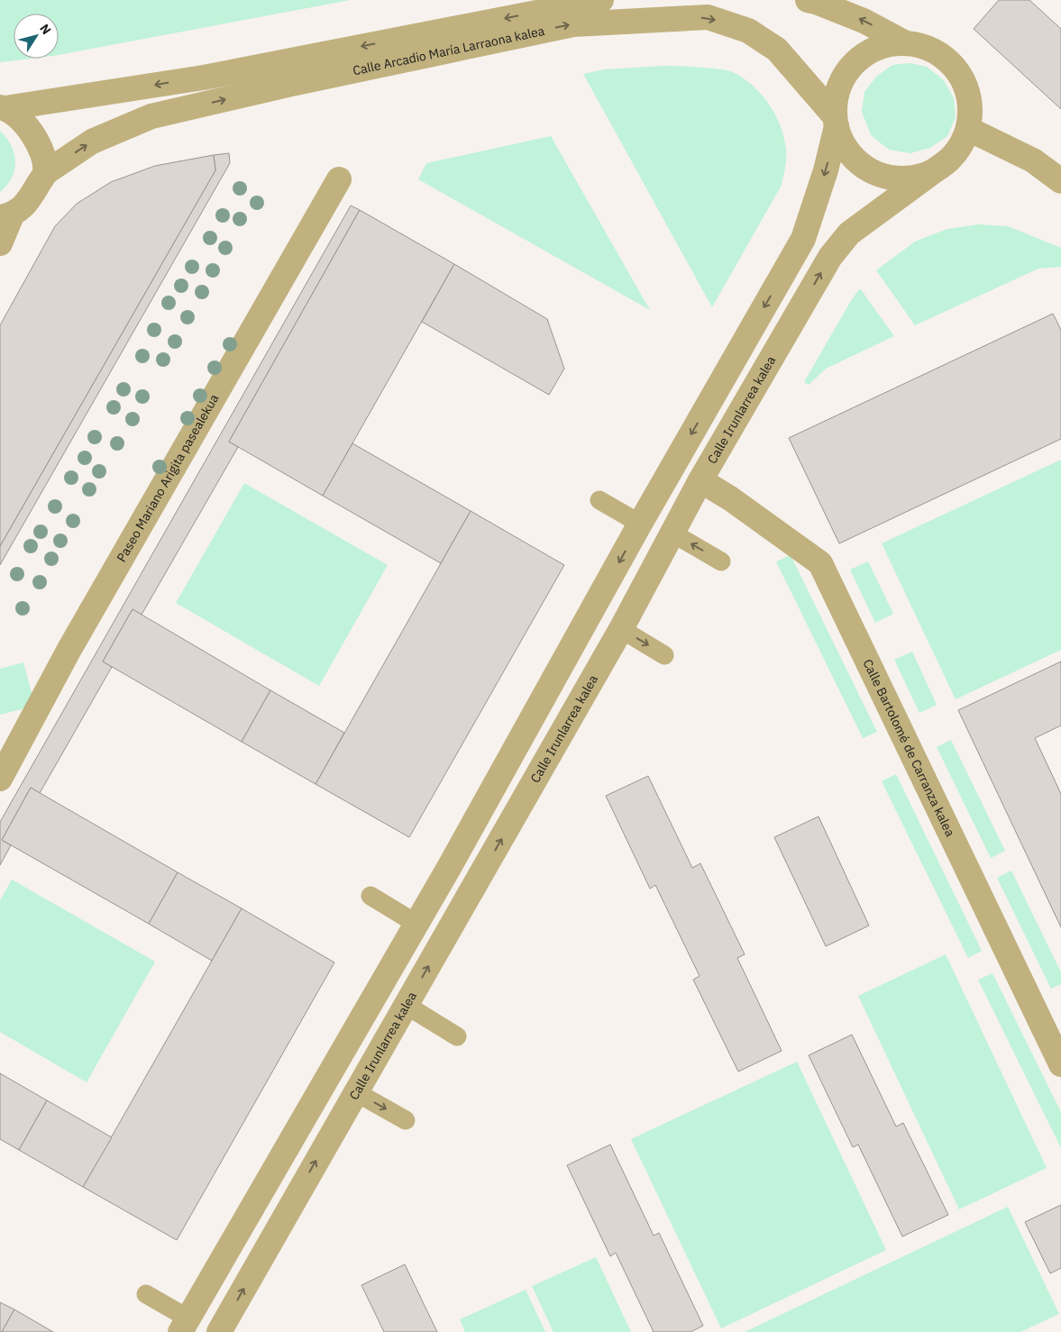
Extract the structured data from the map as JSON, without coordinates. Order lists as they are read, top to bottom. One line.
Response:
{"streets":{"street":["Calle Arcadio María Larraona kalea","Calle Irunlarrea kalea","Paseo Mariano Arigita pasealekua","Calle Bartolomé de Carranza kalea"]},"crossings":[["Calle Arcadio María Larraona kalea","Calle Irunlarrea kalea"],["Calle Irunlarrea kalea","Calle Bartolomé de Carranza kalea"]],"north":"top right"}
